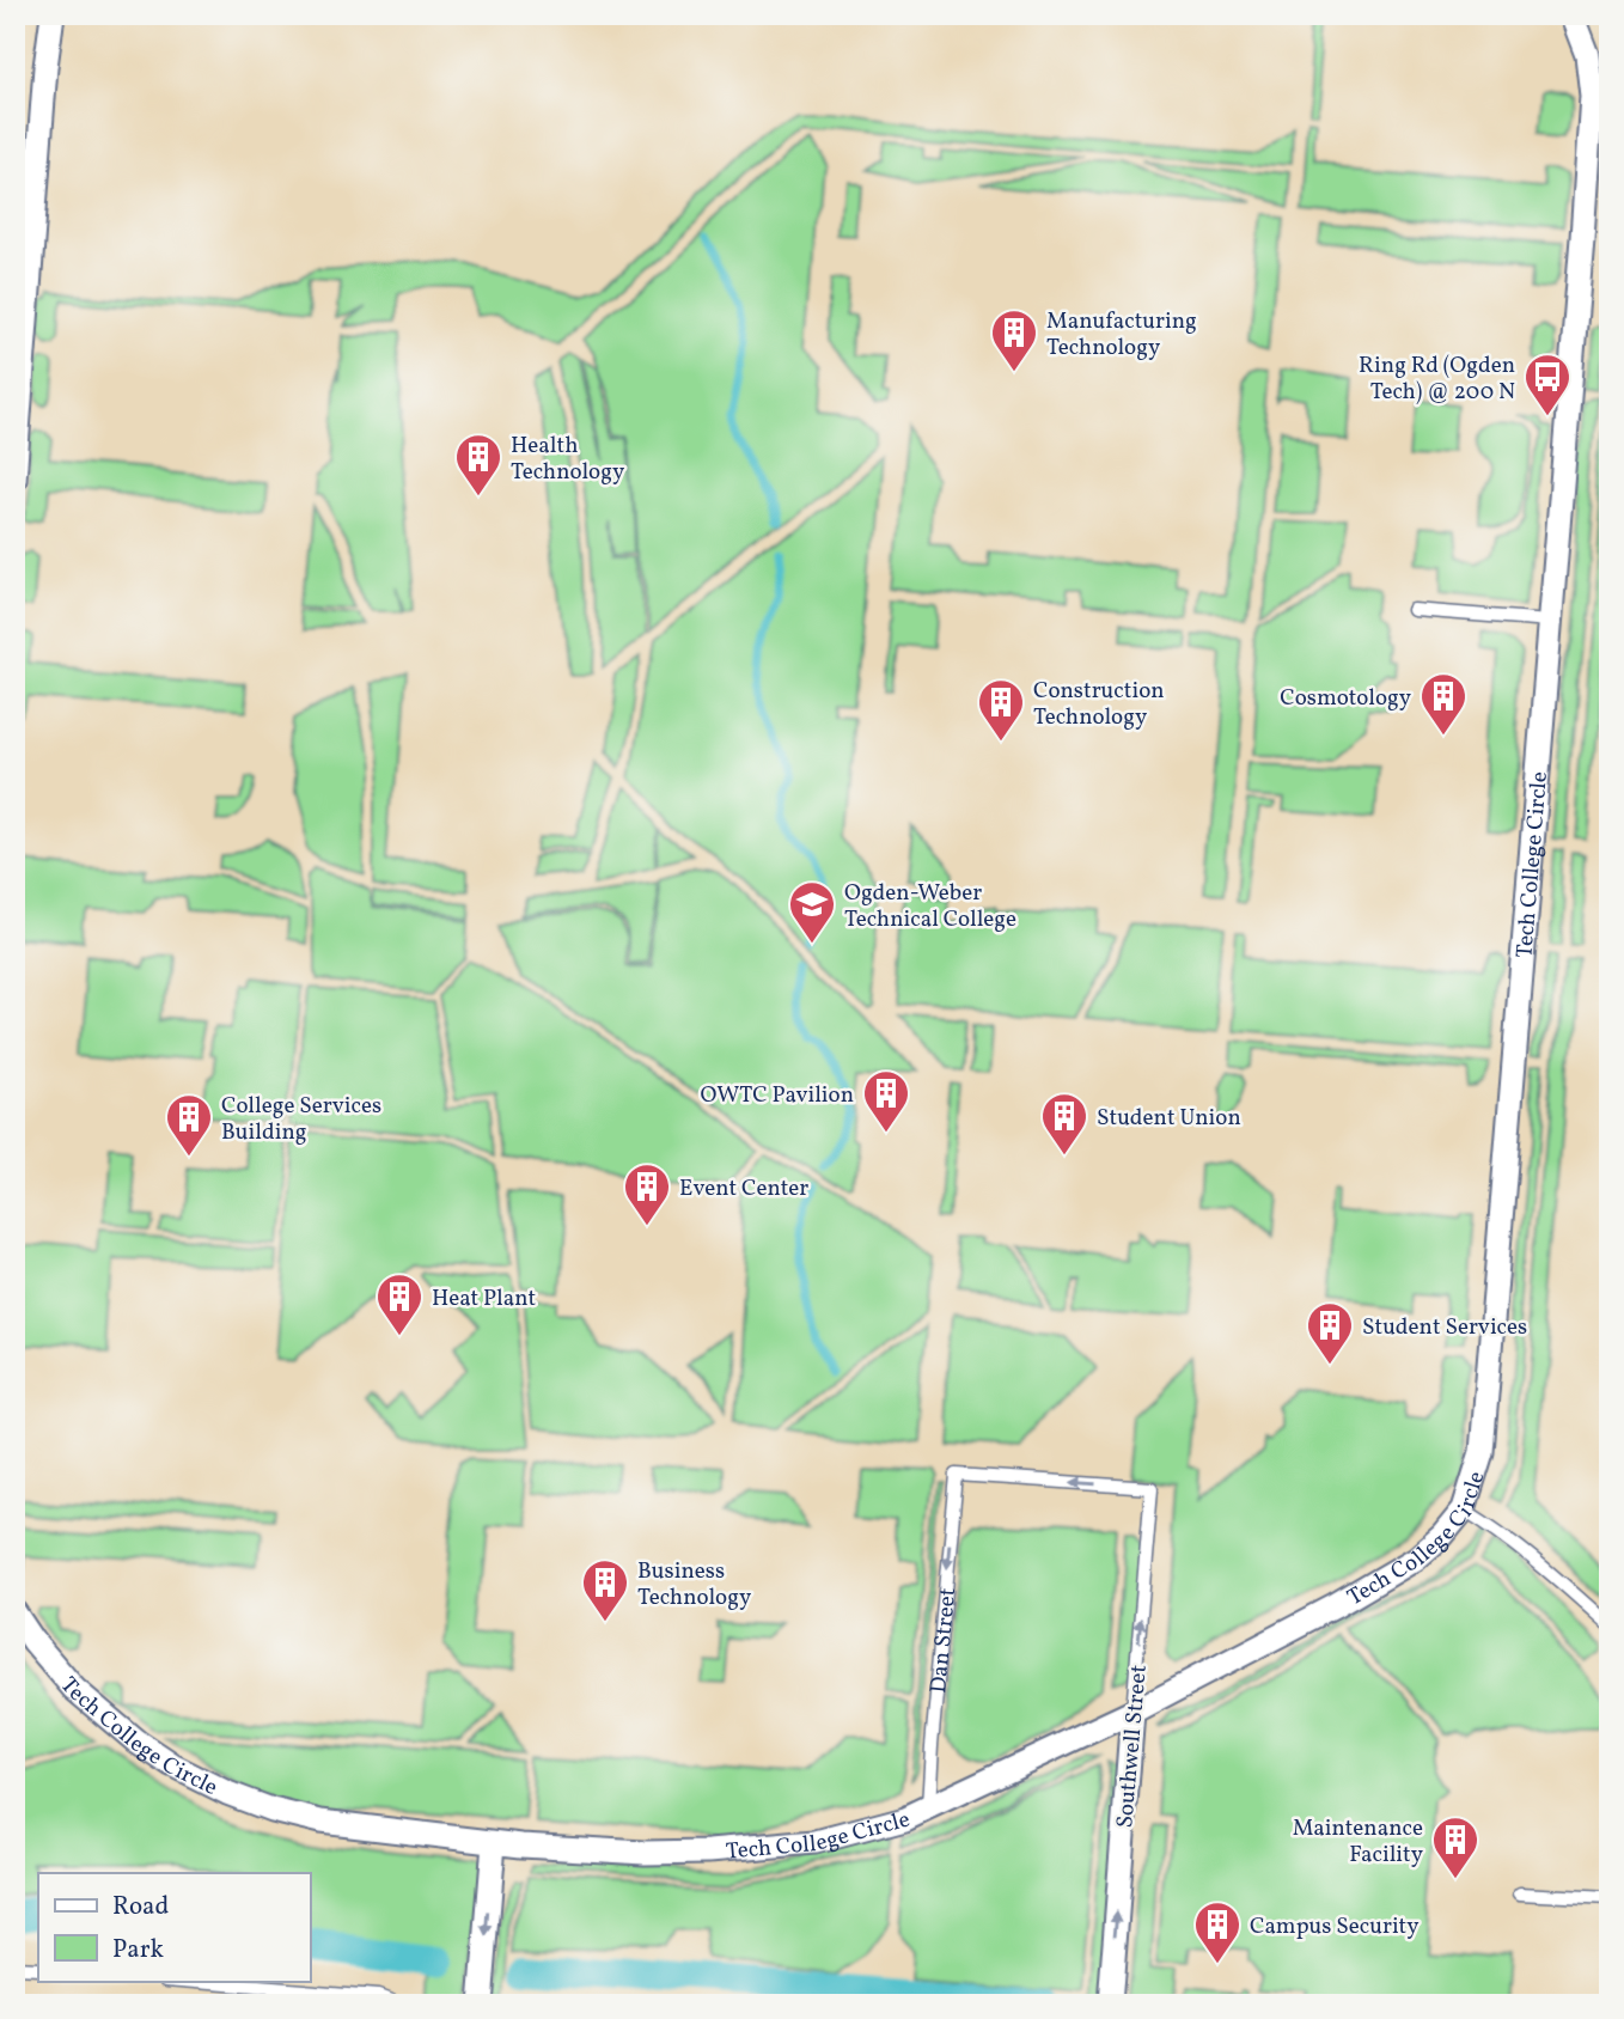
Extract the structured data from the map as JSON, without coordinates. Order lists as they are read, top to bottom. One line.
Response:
{"streets":{"street":["Tech College Circle","Southwell Street"],"lane":["Dan Street"]},"crossings":[["Tech College Circle","Dan Street"],["Tech College Circle","Southwell Street"],["Dan Street","Southwell Street"]],"one_way":["Dan Street"],"places":{"building":["Manufacturing Technology","Health Technology","Cosmotology","Construction Technology","OWTC Pavilion","Student Union","College Services Building","Event Center","Heat Plant","Student Services","Business Technology","Maintenance Facility","Campus Security"],"bus stop":["Ring Rd (Ogden Tech) @ 200 N"],"school or university":["Ogden-Weber Technical College"]},"legend":["Road","Park"]}
